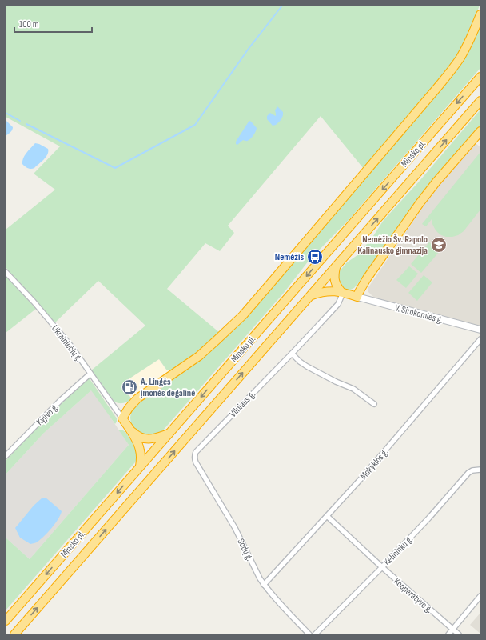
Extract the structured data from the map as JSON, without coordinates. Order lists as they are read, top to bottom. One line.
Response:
{"streets":{"highway":["Minsko pl."],"main road":["V. Sirokomlės g."],"street":["Ukrainiečių g.","Vilniaus g.","Kyjivo g.","Mokyklos g.","Sodų g.","Kelininkų g.","Kooperatyvo g."]},"crossings":[["Ukrainiečių g.","Kyjivo g."],["Vilniaus g.","Sodų g."],["Mokyklos g.","Sodų g."],["Mokyklos g.","Kooperatyvo g."],["Kelininkų g.","Kooperatyvo g."]],"places":{"school or university":["Nemėžio Šv. Rapolo Kalinausko gimnazija"],"bus stop":["Nemėžis"],"fuel station":["A. Lingės įmonės degalinė"]},"scale_bar":"100 m"}
